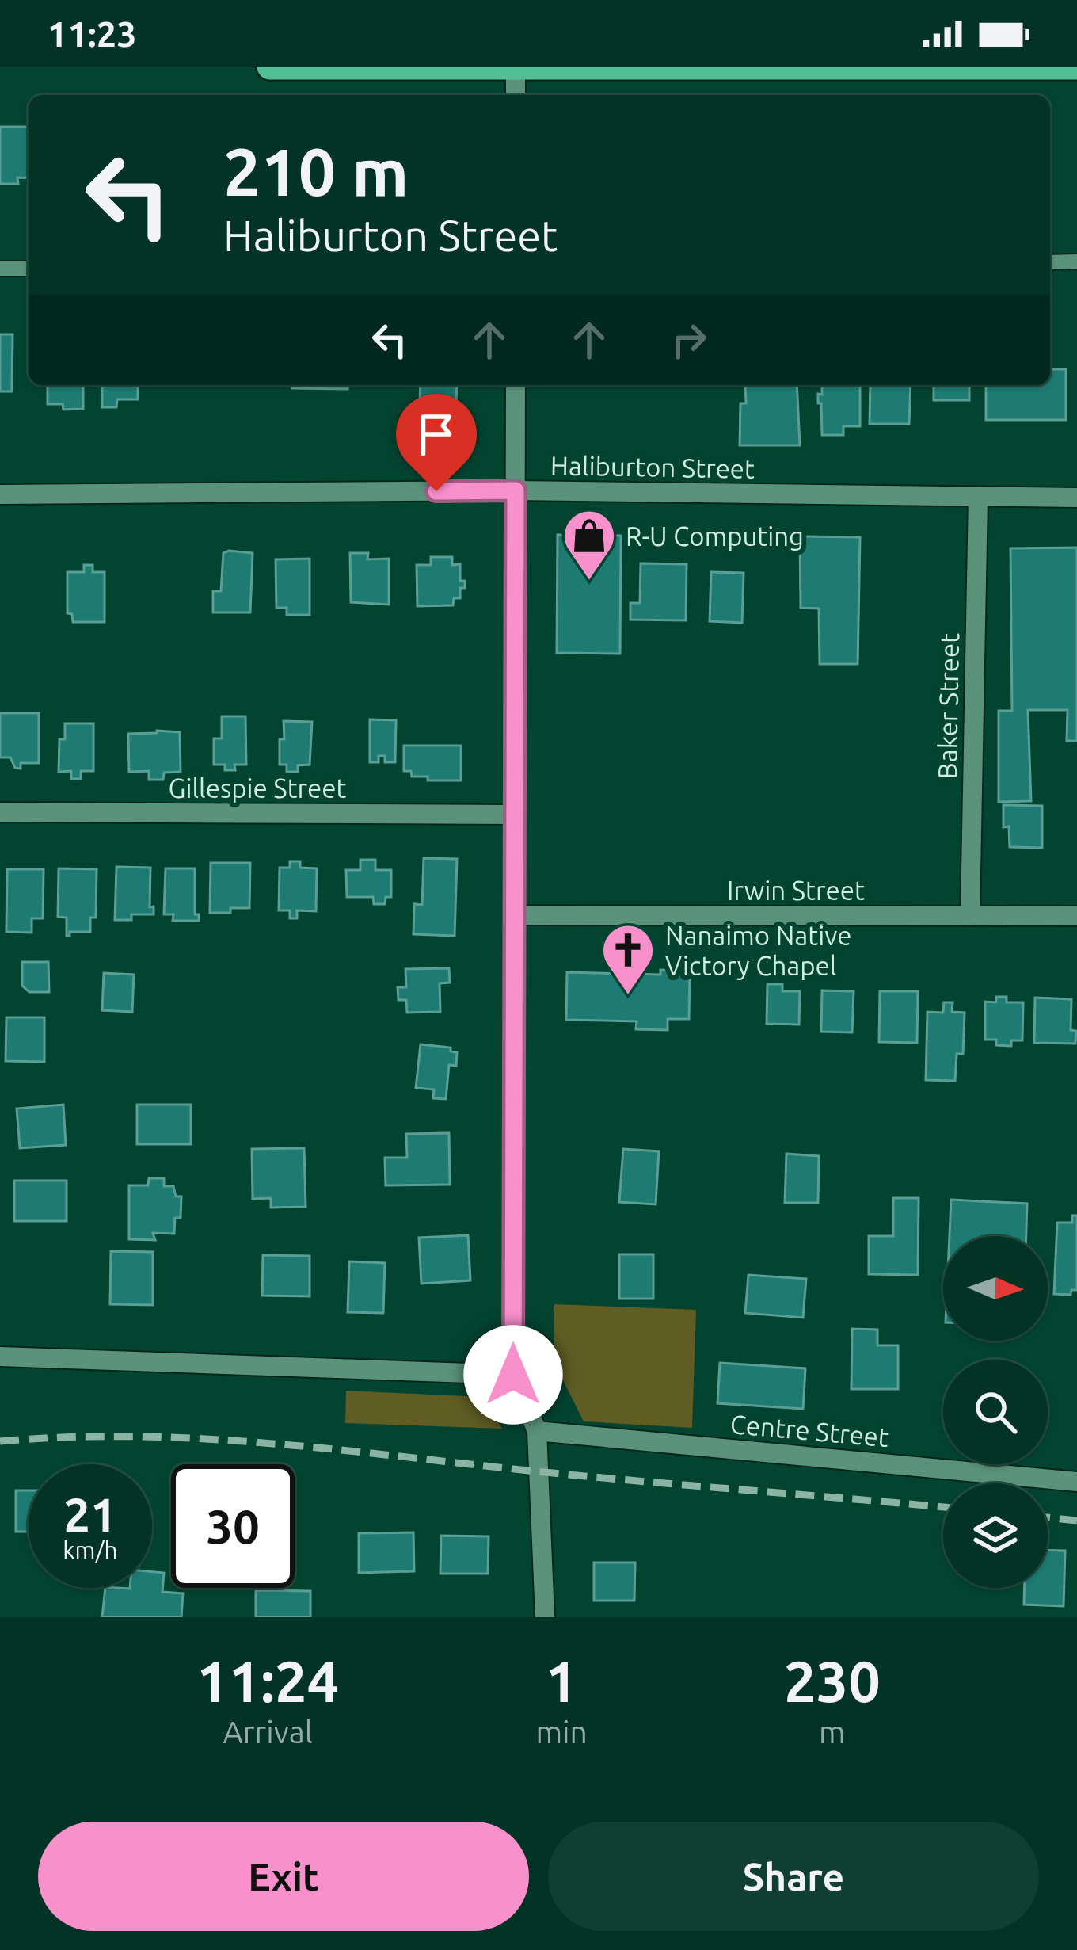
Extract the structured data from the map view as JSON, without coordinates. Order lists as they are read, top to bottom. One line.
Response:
{"streets":{"street":["Haliburton Street","Baker Street","Gillespie Street","Irwin Street","Centre Street"]},"crossings":[["Haliburton Street","Baker Street"],["Baker Street","Irwin Street"]],"places":{"shop":["R-U Computing"],"church":["Nanaimo Native Victory Chapel"]},"north":"right","page":{"status":"11:23","turn":["210 m","Haliburton Street"],"speed":"21 km/h","limit":"30","eta":["11:24","Arrival","1","min","230","m"],"buttons":["Exit","Share"]}}
